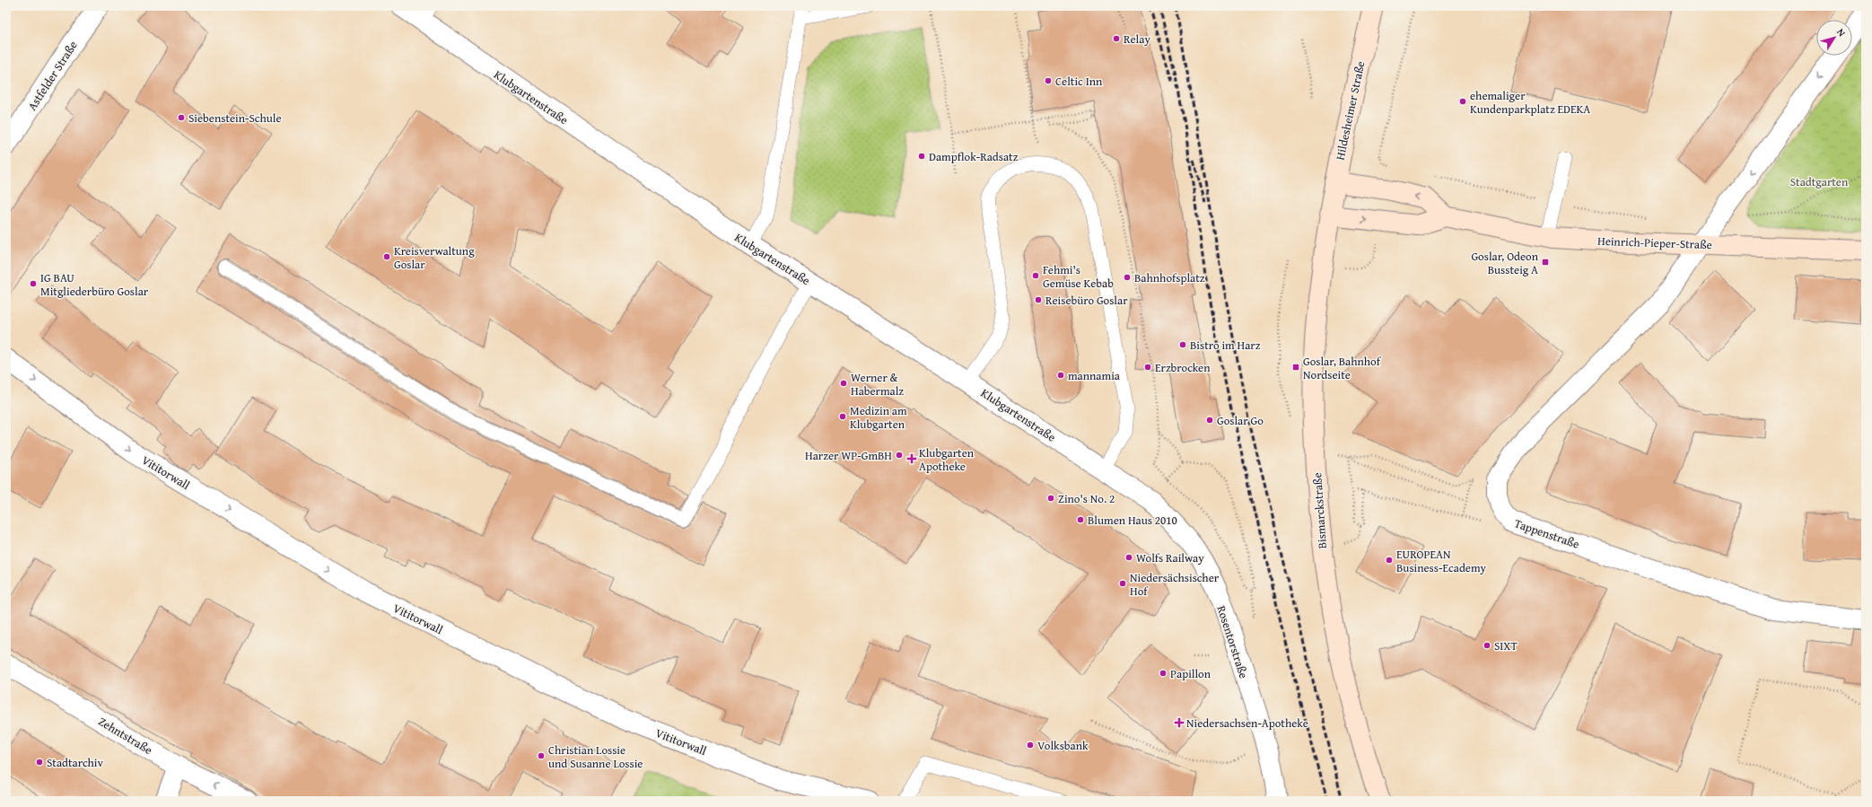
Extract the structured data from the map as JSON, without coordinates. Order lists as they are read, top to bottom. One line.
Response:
{"streets":{"street":["Astfelder Straße","Klubgartenstraße","Hildesheimer Straße","Heinrich-Pieper-Straße","Vititorwall","Bismarckstraße","Tappenstraße","Rosentorstraße","Zehntstraße"]},"crossings":[["Klubgartenstraße","Rosentorstraße"],["Hildesheimer Straße","Heinrich-Pieper-Straße"],["Hildesheimer Straße","Bismarckstraße"],["Heinrich-Pieper-Straße","Bismarckstraße"]],"one_way":["Vititorwall"],"parks":["Stadtgarten"],"places":{"other":["Relay","Celtic Inn","ehemaliger Kundenparkplatz EDEKA","Siebenstein-Schule","Dampflok-Radsatz","Kreisverwaltung Goslar","Fehmi's Gemüse Kebab","Bahnhofsplatz","IG BAU Mitgliederbüro Goslar","Reisebüro Goslar","Bistro im Harz","Erzbrocken","mannamia","Werner & Habermalz","Medizin am Klubgarten","Goslar Go","Harzer WP-GmBH","Zino's No. 2","Blumen Haus 2010","Wolfs Railway","EUROPEAN Business-Ecademy","Niedersächsischer Hof","SIXT","Papillon","Volksbank","Christian Lossie und Susanne Lossie","Stadtarchiv"],"transit":["Goslar, Odeon Bussteig A","Goslar, Bahnhof Nordseite"],"health":["Klubgarten Apotheke","Niedersachsen-Apotheke"]},"north":"top right"}
